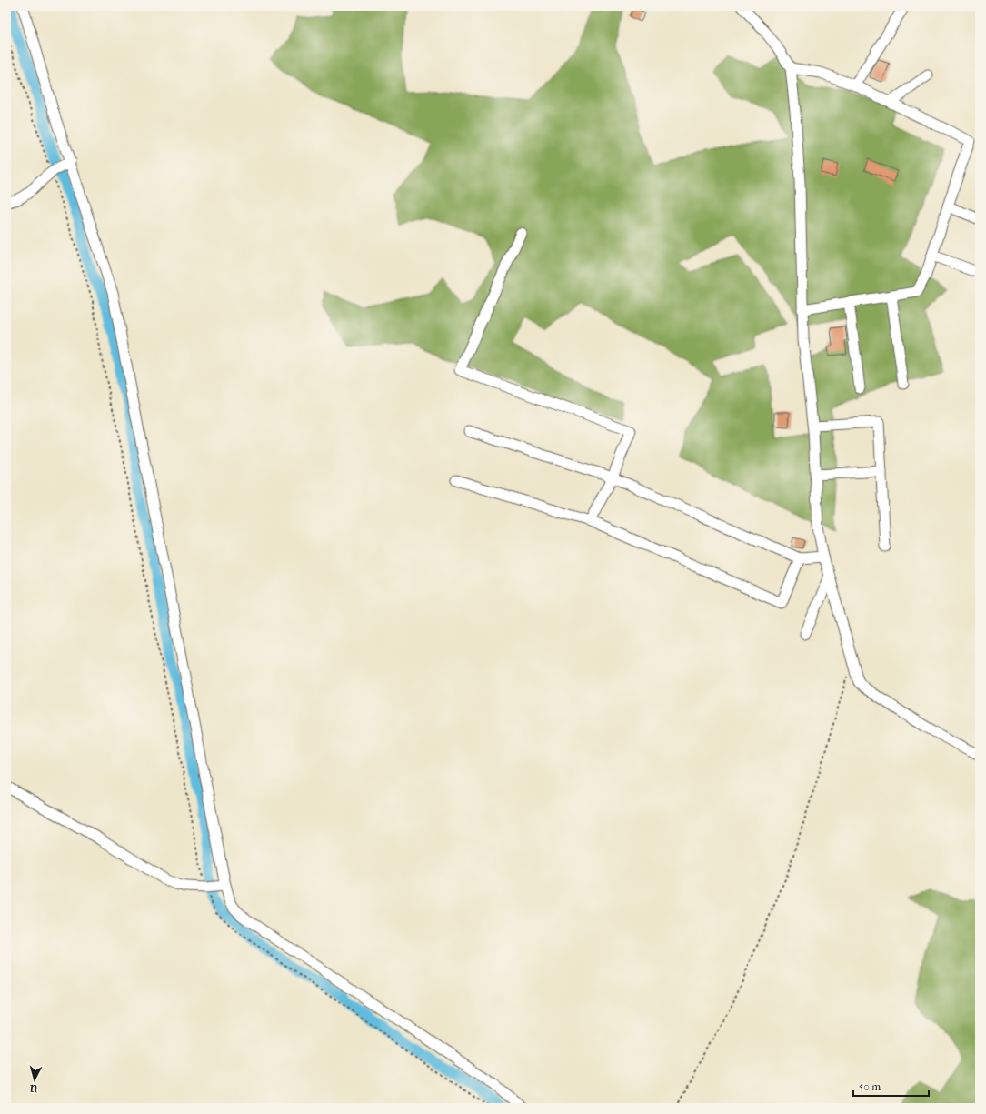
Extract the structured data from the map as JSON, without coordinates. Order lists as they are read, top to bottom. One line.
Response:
{"scale_bar":"50 m","north":"bottom"}
